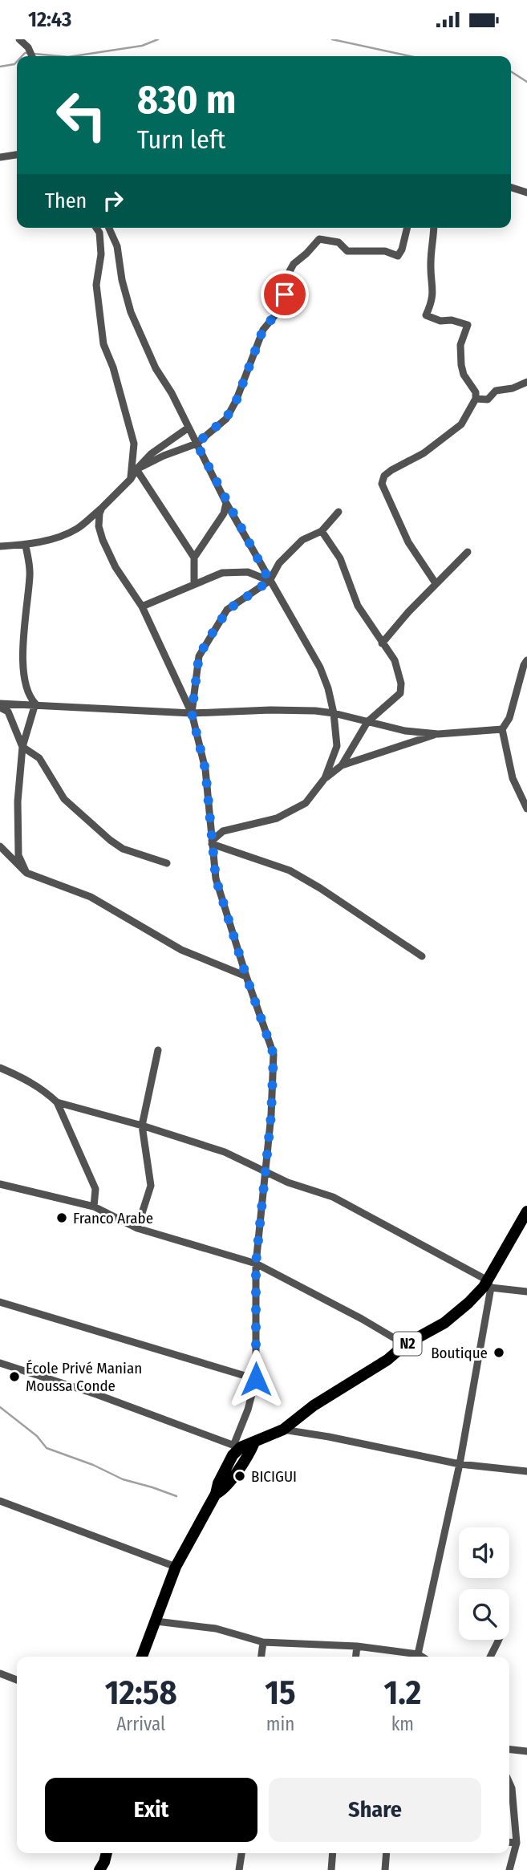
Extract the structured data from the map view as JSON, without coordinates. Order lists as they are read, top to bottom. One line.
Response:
{"streets":{"highway":["N2"]},"places":["Franco Arabe","Boutique","École Privé Manian Moussa Conde","BICIGUI"],"page":{"status":"12:43","turn":["830 m","Turn left"],"then":"Then","eta":["12:58","Arrival","15","min","1.2","km"],"buttons":["Exit","Share"]}}
